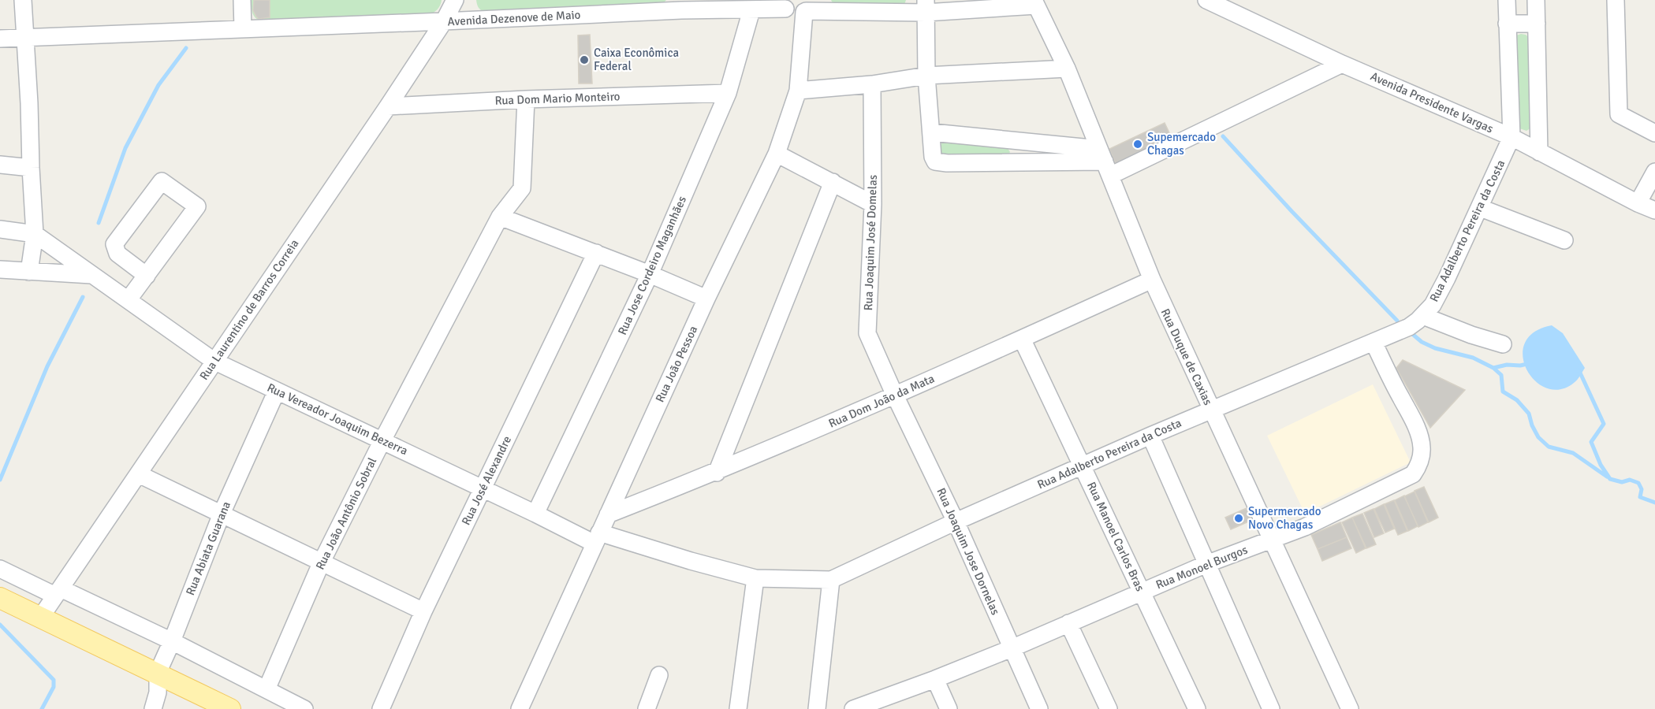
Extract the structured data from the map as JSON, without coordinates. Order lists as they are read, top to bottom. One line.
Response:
{"streets":{"street":["Avenida Dezenove de Maio","Rua Dom Mario Monteiro","Avenida Presidente Vargas","Rua Adalberto Pereira da Costa","Rua Joaquim José Domelas","Rua Jose Cordeiro Maganhães","Rua Laurentino de Barros Correia","Rua Duque de Caxias","Rua João Pessoa","Rua Dom João da Mata","Rua Vereador Joaquim Bezerra","Rua José Alexandre","Rua João Antônio Sobral","Rua Manoel Carlos Bras","Rua Abiata Guarana","Rua Joaquim Jose Dornelas","Rua Monoel Burgos"]},"crossings":[["Avenida Dezenove de Maio","Rua Jose Cordeiro Maganhães"],["Avenida Dezenove de Maio","Rua Laurentino de Barros Correia"],["Avenida Dezenove de Maio","Rua João Pessoa"],["Rua Dom Mario Monteiro","Rua Jose Cordeiro Maganhães"],["Rua Dom Mario Monteiro","Rua Laurentino de Barros Correia"],["Rua Dom Mario Monteiro","Rua João Antônio Sobral"],["Avenida Presidente Vargas","Rua Adalberto Pereira da Costa"],["Rua Adalberto Pereira da Costa","Rua Duque de Caxias"],["Rua Adalberto Pereira da Costa","Rua João Pessoa"],["Rua Adalberto Pereira da Costa","Rua Vereador Joaquim Bezerra"],["Rua Adalberto Pereira da Costa","Rua Manoel Carlos Bras"],["Rua Adalberto Pereira da Costa","Rua Joaquim Jose Dornelas"],["Rua Adalberto Pereira da Costa","Rua Monoel Burgos"],["Rua Joaquim José Domelas","Rua Dom João da Mata"],["Rua Joaquim José Domelas","Rua Joaquim Jose Dornelas"],["Rua Jose Cordeiro Maganhães","Rua Vereador Joaquim Bezerra"],["Rua Laurentino de Barros Correia","Rua Vereador Joaquim Bezerra"],["Rua Duque de Caxias","Rua Dom João da Mata"],["Rua Duque de Caxias","Rua Monoel Burgos"],["Rua João Pessoa","Rua Dom João da Mata"],["Rua João Pessoa","Rua Vereador Joaquim Bezerra"],["Rua Dom João da Mata","Rua Manoel Carlos Bras"],["Rua Dom João da Mata","Rua Joaquim Jose Dornelas"],["Rua Vereador Joaquim Bezerra","Rua José Alexandre"],["Rua Vereador Joaquim Bezerra","Rua João Antônio Sobral"],["Rua Vereador Joaquim Bezerra","Rua Abiata Guarana"],["Rua Manoel Carlos Bras","Rua Monoel Burgos"],["Rua Joaquim Jose Dornelas","Rua Monoel Burgos"]],"places":["Caixa Econômica Federal","Supemercado Chagas","Supermercado Novo Chagas"]}
